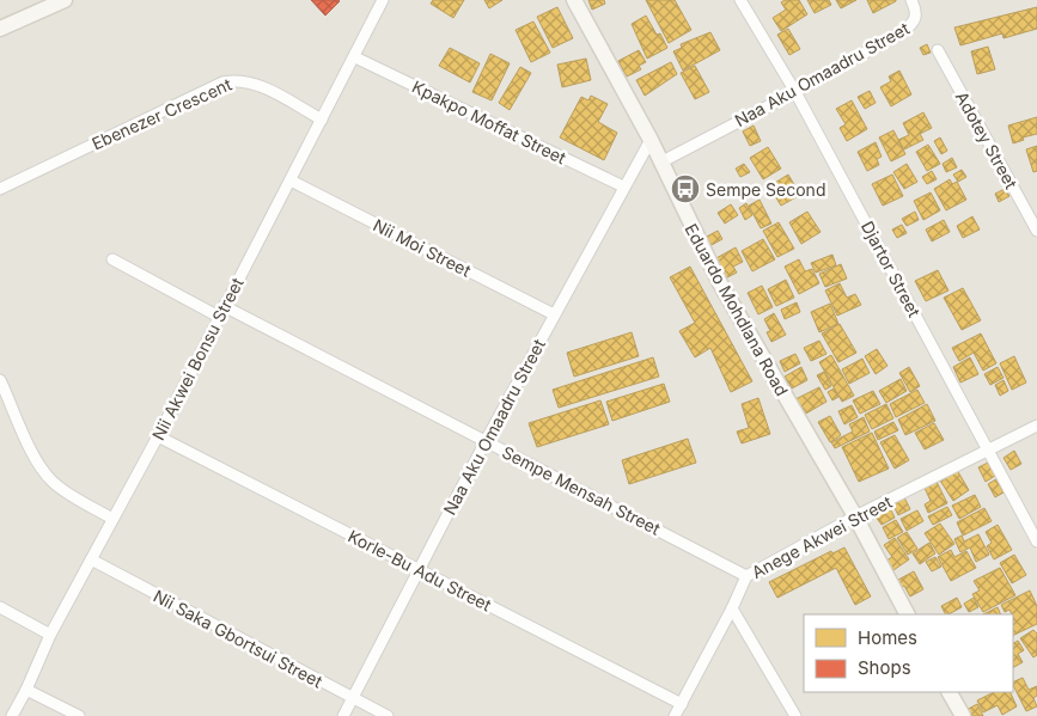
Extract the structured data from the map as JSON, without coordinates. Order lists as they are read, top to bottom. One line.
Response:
{"streets":{"main road":["Eduardo Mohdlana Road"],"street":["Naa Aku Omaadru Street","Ebenezer Crescent","Kpakpo Moffat Street","Adotey Street","Nii Moi Street","Djartor Street","Nii Akwei Bonsu Street","Sempe Mensah Street","Anege Akwei Street","Korle-Bu Adu Street","Nii Saka Gbortsui Street"]},"crossings":[["Naa Aku Omaadru Street","Kpakpo Moffat Street"],["Naa Aku Omaadru Street","Nii Moi Street"],["Naa Aku Omaadru Street","Djartor Street"],["Naa Aku Omaadru Street","Eduardo Mohdlana Road"],["Naa Aku Omaadru Street","Sempe Mensah Street"],["Naa Aku Omaadru Street","Korle-Bu Adu Street"],["Naa Aku Omaadru Street","Nii Saka Gbortsui Street"],["Ebenezer Crescent","Nii Akwei Bonsu Street"],["Kpakpo Moffat Street","Nii Akwei Bonsu Street"],["Nii Moi Street","Nii Akwei Bonsu Street"],["Djartor Street","Anege Akwei Street"],["Eduardo Mohdlana Road","Anege Akwei Street"],["Nii Akwei Bonsu Street","Sempe Mensah Street"],["Nii Akwei Bonsu Street","Korle-Bu Adu Street"],["Nii Akwei Bonsu Street","Nii Saka Gbortsui Street"],["Sempe Mensah Street","Anege Akwei Street"],["Anege Akwei Street","Korle-Bu Adu Street"]],"places":{"bus stop":["Sempe Second"]},"legend":["Homes","Shops"]}
